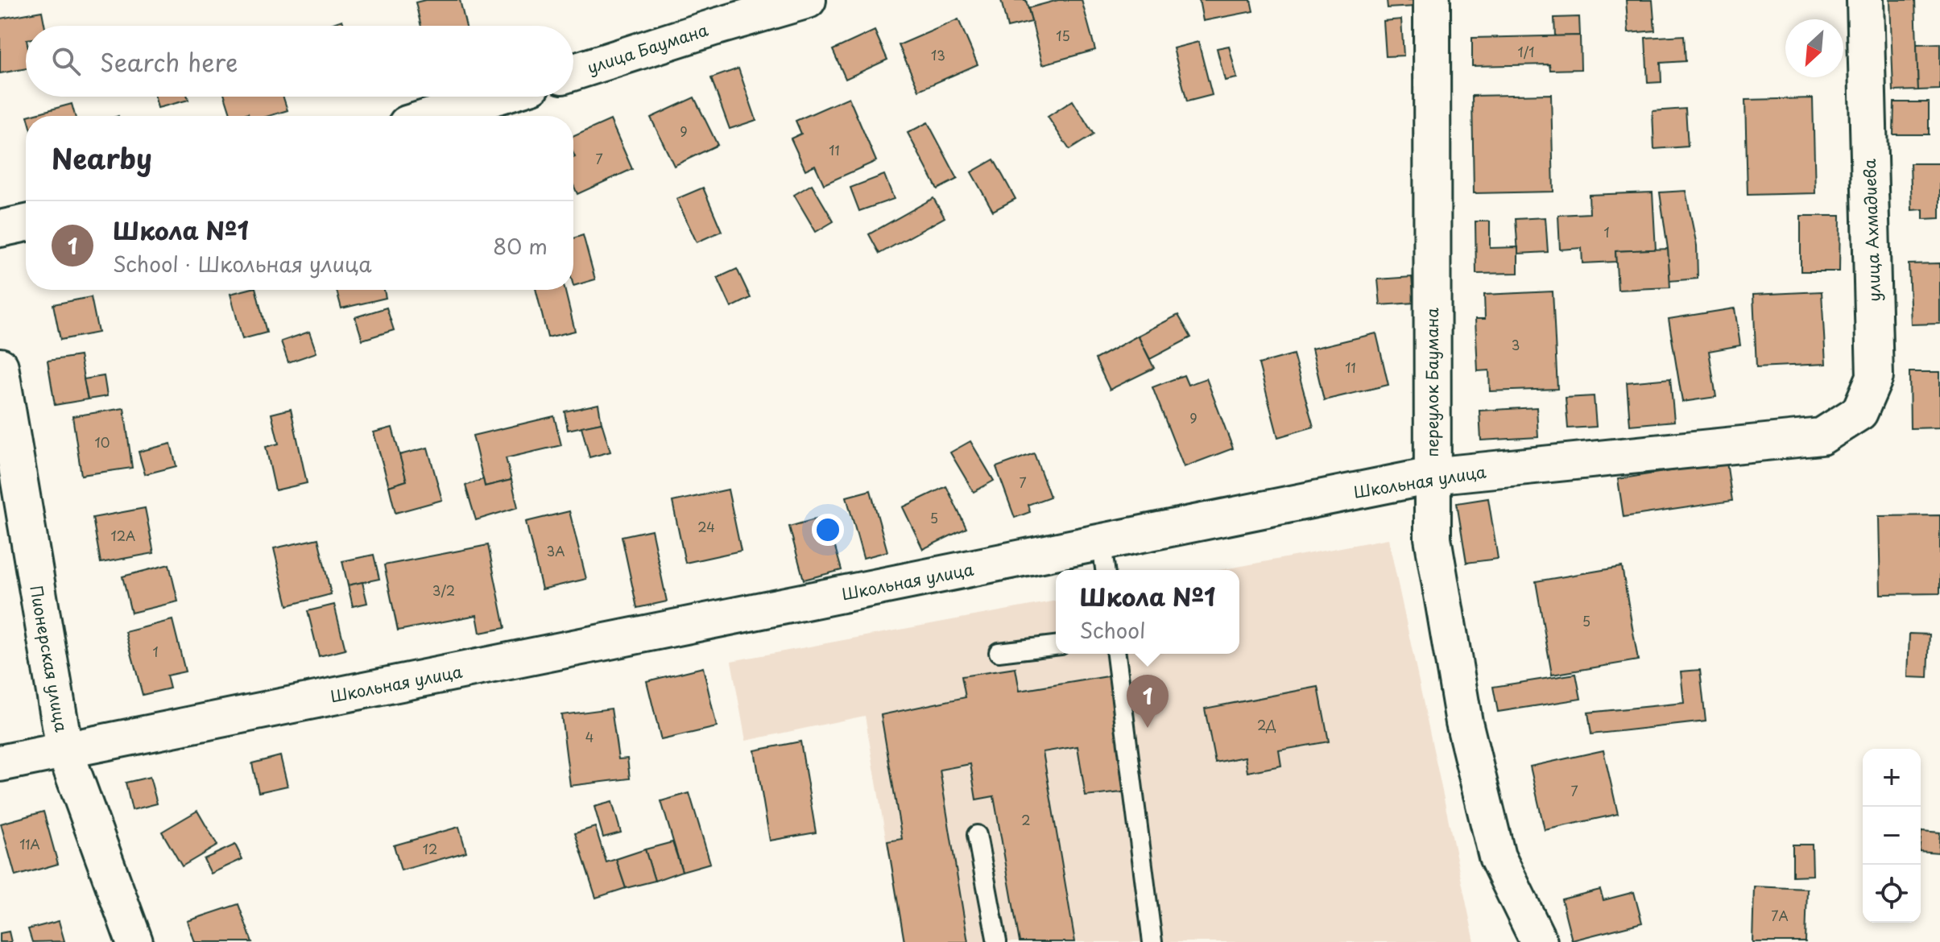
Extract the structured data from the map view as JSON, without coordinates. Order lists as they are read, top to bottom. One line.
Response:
{"streets":{"street":["улица Баумана","улица Ахмадиева","переулок Баумана","Школьная улица","Пионерская улица"]},"crossings":[["улица Ахмадиева","Школьная улица"],["переулок Баумана","Школьная улица"],["Школьная улица","Пионерская улица"]],"house_numbers":["15","1/1","13","9","11","7","1","3","11","9","10","7","5","24","12А","3А","3/2","5","1","2Д","4","7","2","11А","12","7А"],"north":"bottom left","page":{"search":"Search here","heading":"Nearby","list":[{"mark":"1","name":"Школа №1","note":"School · Школьная улица","value":"80 m"}],"popup":["Школа №1","School"],"pins":"1","map_buttons":["+","−"]}}
